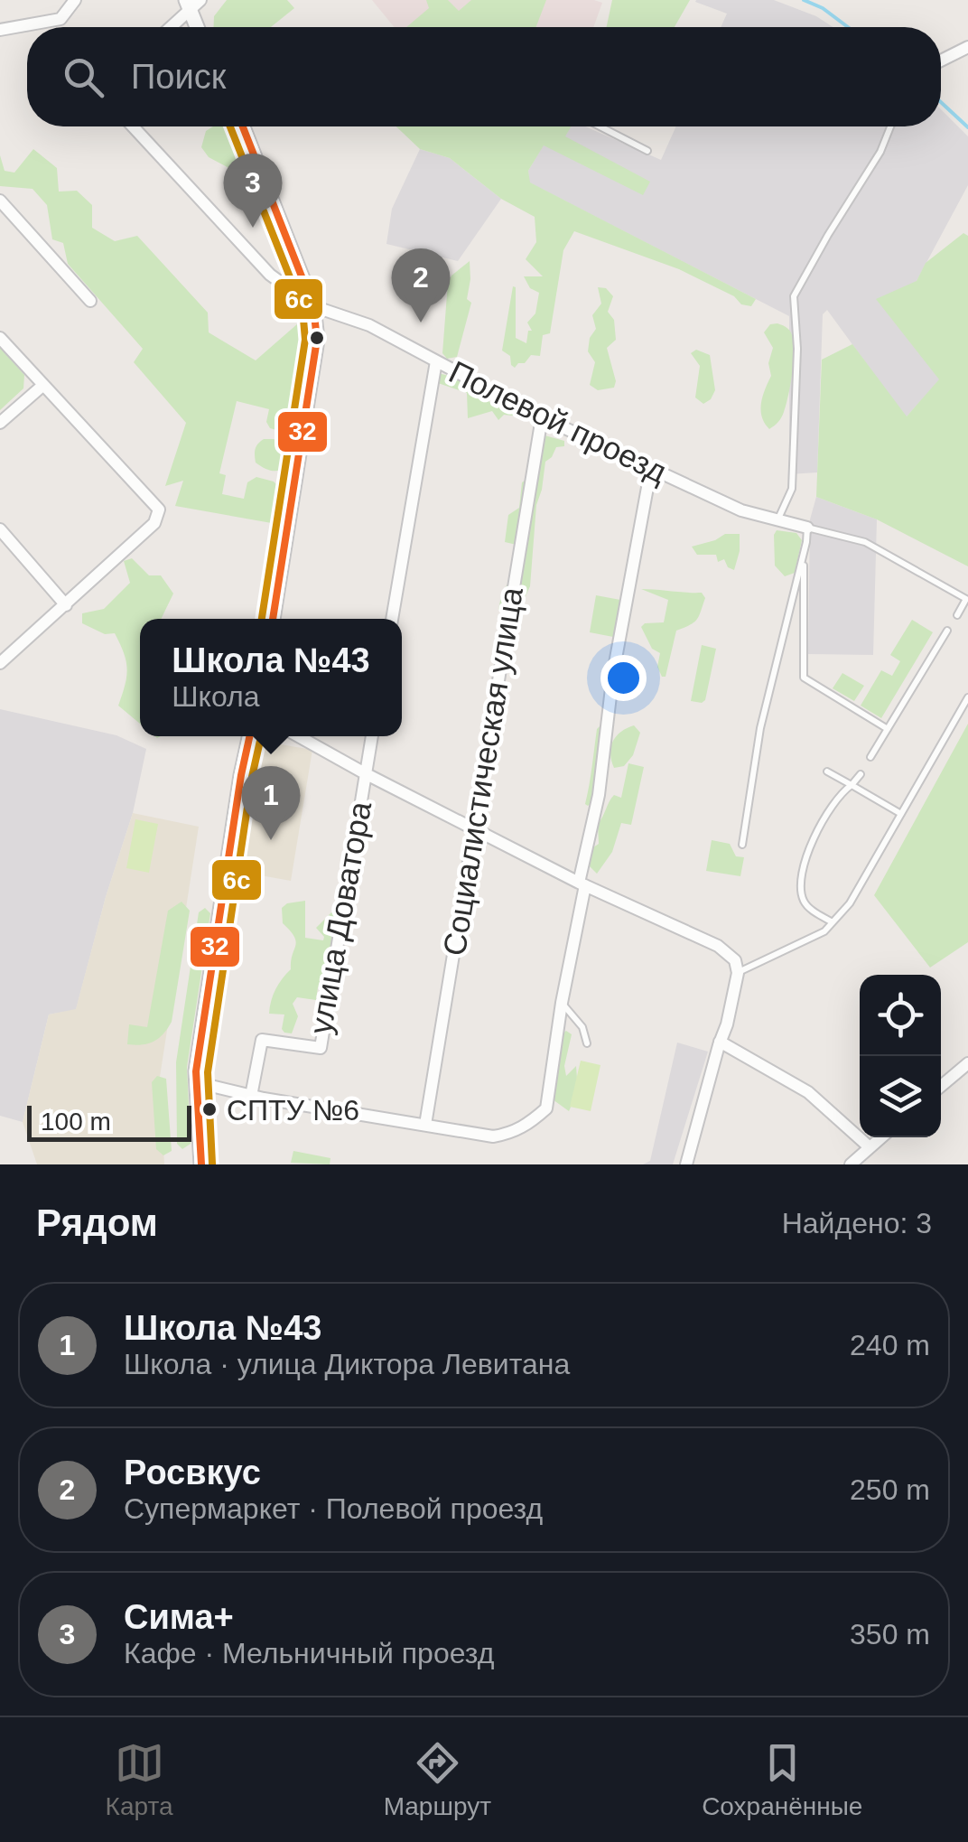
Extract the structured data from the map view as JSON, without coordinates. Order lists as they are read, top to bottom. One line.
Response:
{"streets":{"street":["Полевой проезд","Социалистическая улица","улица Доватора"]},"crossings":[["Полевой проезд","Социалистическая улица"]],"places":["СПТУ №6"],"lines":["transit line 32","transit line 6c"],"scale_bar":"100 m","page":{"search":"Поиск","pins":["3","2","1"],"popup":["Школа №43","Школа"],"scale":"100 m","heading":["Рядом","Найдено: 3"],"list":[{"mark":"1","name":"Школа №43","note":"Школа · улица Диктора Левитана","value":"240 m"},{"mark":"2","name":"Росвкус","note":"Супермаркет · Полевой проезд","value":"250 m"},{"mark":"3","name":"Сима+","note":"Кафе · Мельничный проезд","value":"350 m"}],"nav":["Карта","Маршрут","Сохранённые"]}}
